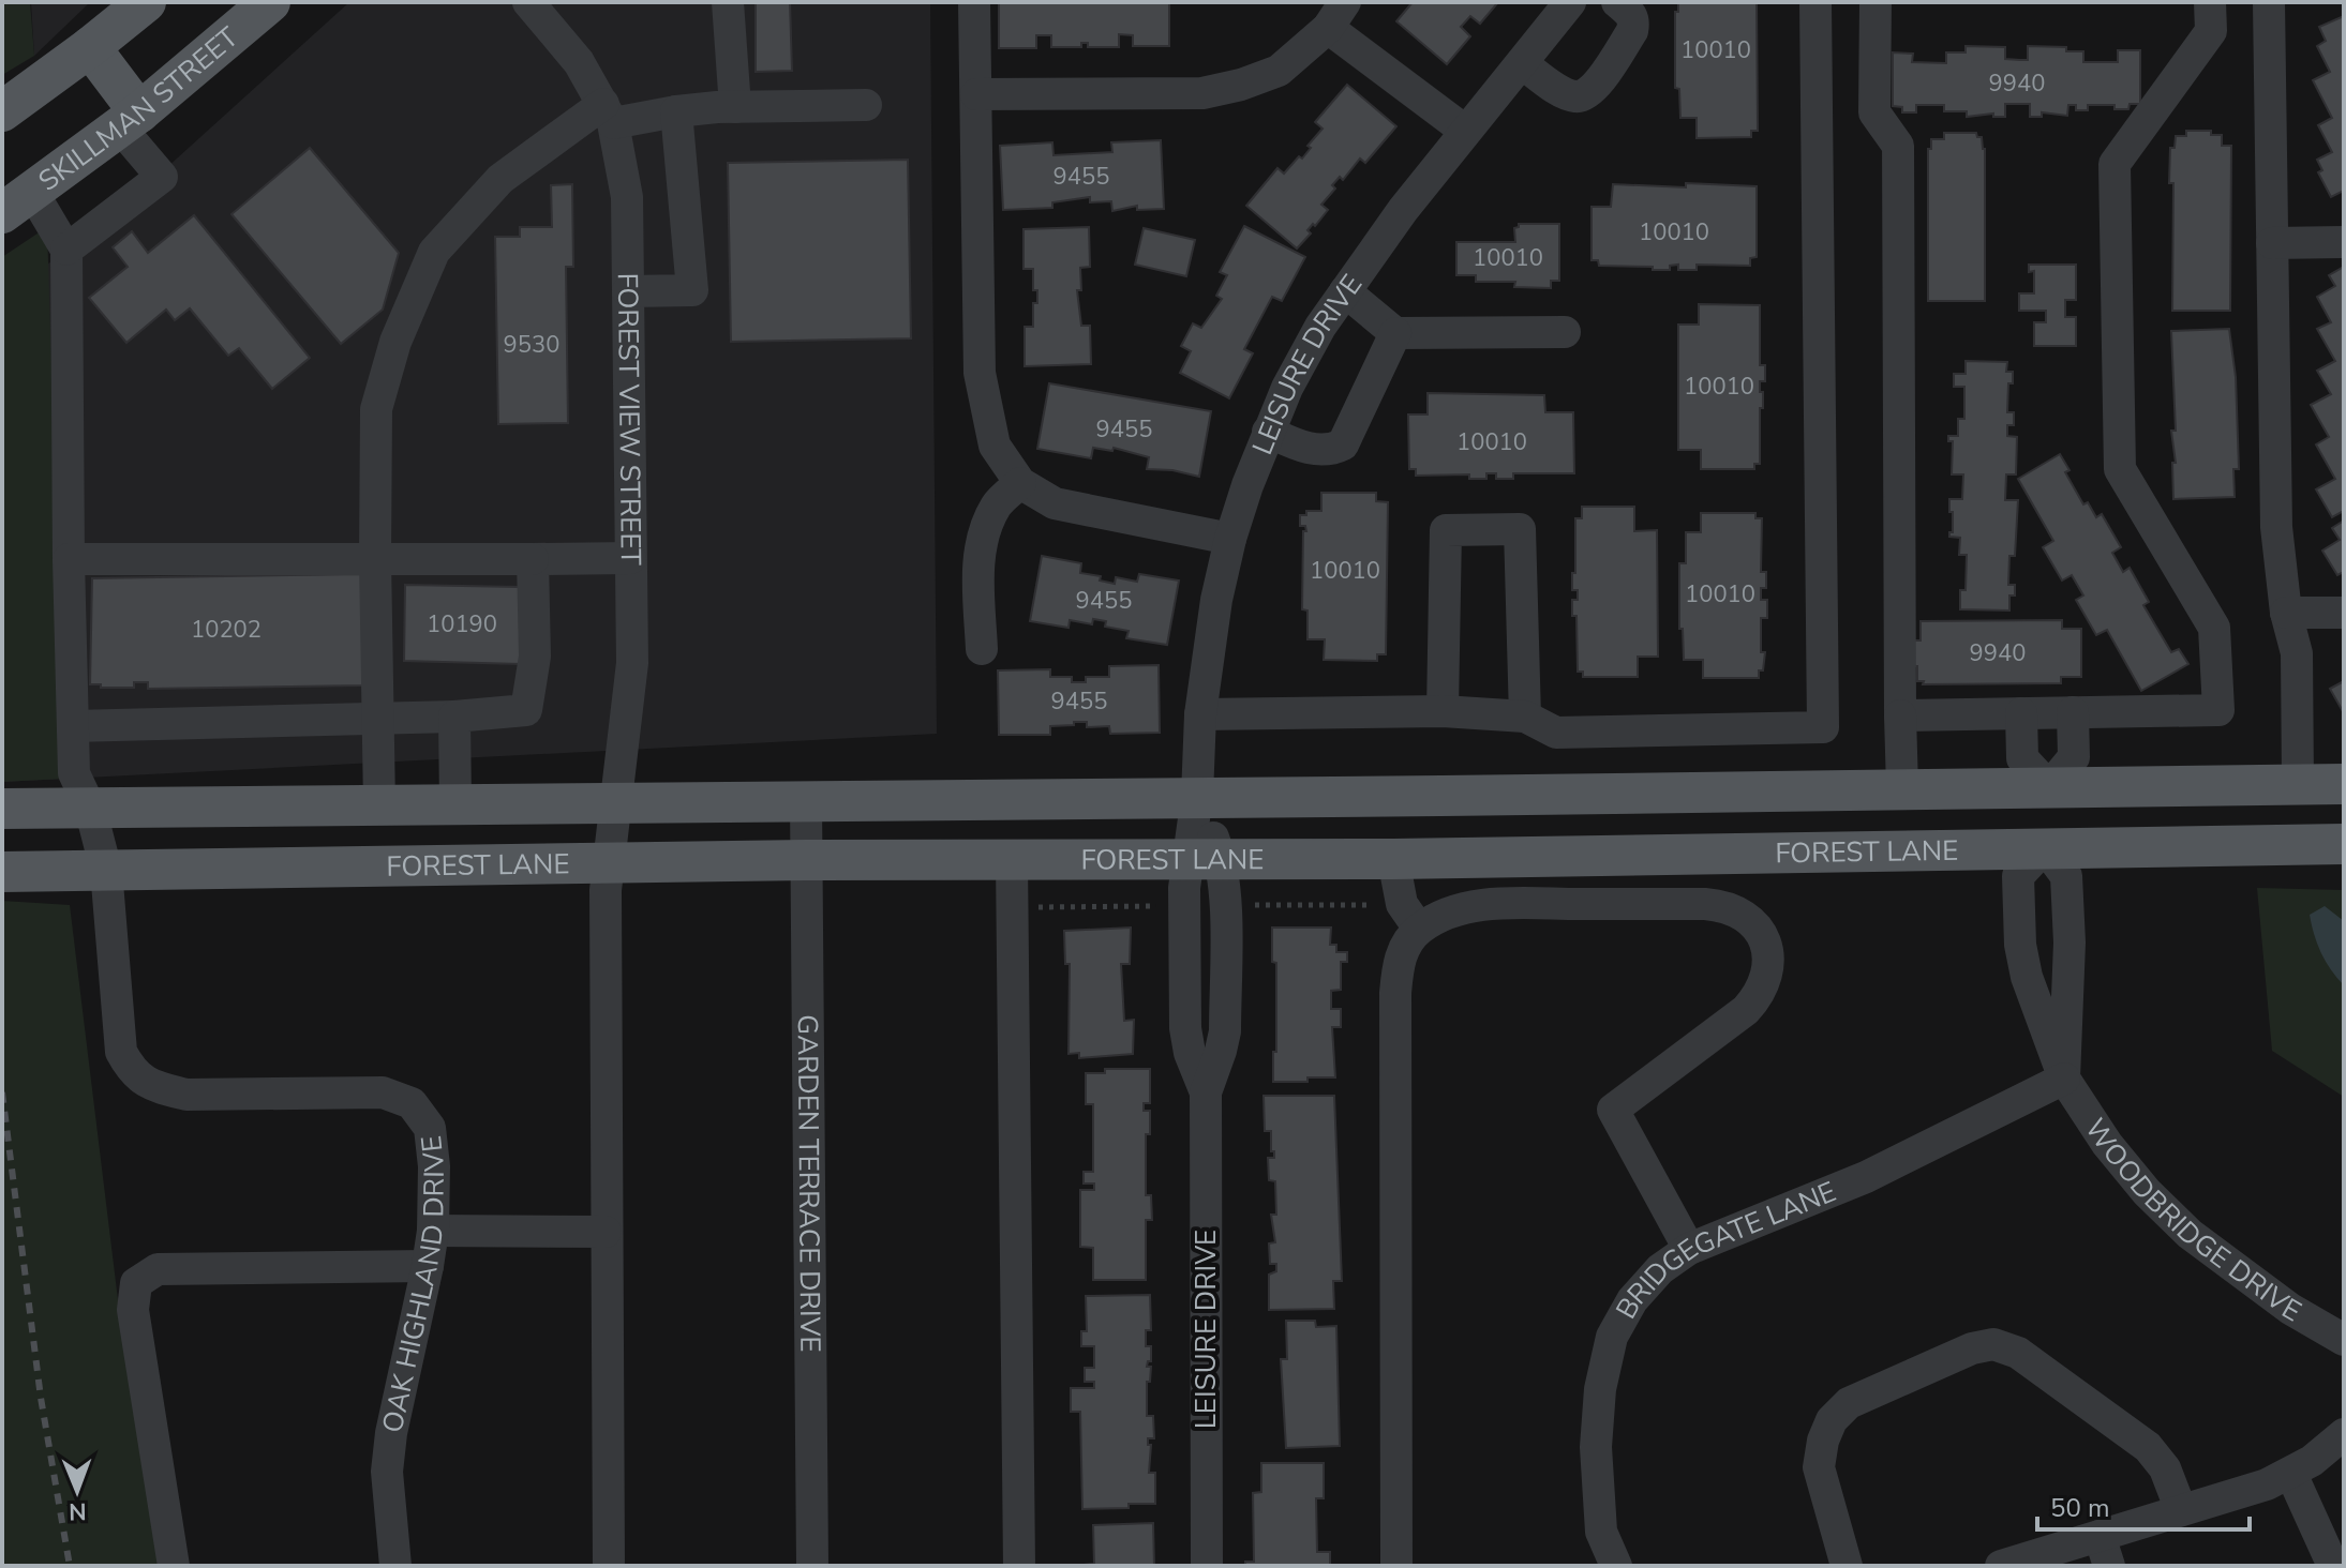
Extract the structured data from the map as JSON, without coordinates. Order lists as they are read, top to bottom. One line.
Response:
{"streets":{"main road":["SKILLMAN STREET","FOREST LANE"],"street":["LEISURE DRIVE","FOREST VIEW STREET","GARDEN TERRACE DRIVE","WOODBRIDGE DRIVE","BRIDGEGATE LANE","OAK HIGHLAND DRIVE"]},"crossings":[["LEISURE DRIVE","FOREST LANE"],["FOREST VIEW STREET","FOREST LANE"],["FOREST LANE","GARDEN TERRACE DRIVE"],["FOREST LANE","WOODBRIDGE DRIVE"],["FOREST LANE","OAK HIGHLAND DRIVE"],["WOODBRIDGE DRIVE","BRIDGEGATE LANE"]],"house_numbers":["10010","9940","9455","10010","10010","9530","10010","9455","10010","10010","10010","9455","10190","10202","9940","9455"],"scale_bar":"50 m","north":"bottom"}
